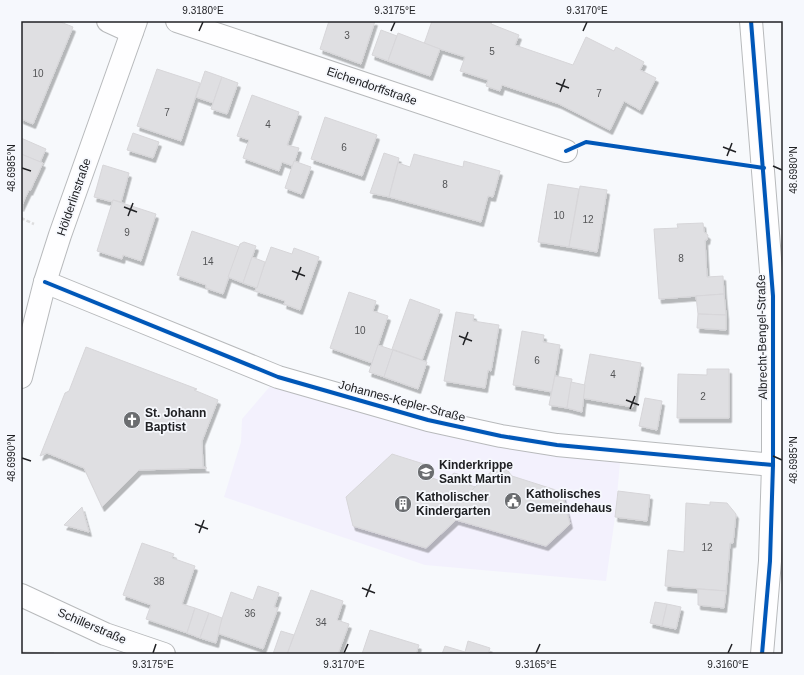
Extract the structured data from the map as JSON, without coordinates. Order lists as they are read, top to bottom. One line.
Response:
{"streets":{"street":["Eichendorffstraße","Hölderlinstraße","Albrecht-Bengel-Straße","Johannes-Kepler-Straße","Schillerstraße"]},"crossings":[["Hölderlinstraße","Johannes-Kepler-Straße"],["Albrecht-Bengel-Straße","Johannes-Kepler-Straße"]],"places":{"church":["St. Johann Baptist"],"school or university":["Kinderkrippe Sankt Martin"],"public building":["Katholisches Gemeindehaus"],"building":["Katholischer Kindergarten"]},"house_numbers":["3","5","10","7","7","4","6","8","10","12","9","8","14","10","6","4","2","12","38","36","34"],"coordinates":["9.3180°E","9.3175°E","9.3170°E","48.6985°N","48.6980°N","48.6990°N","9.3165°E","9.3160°E"]}
